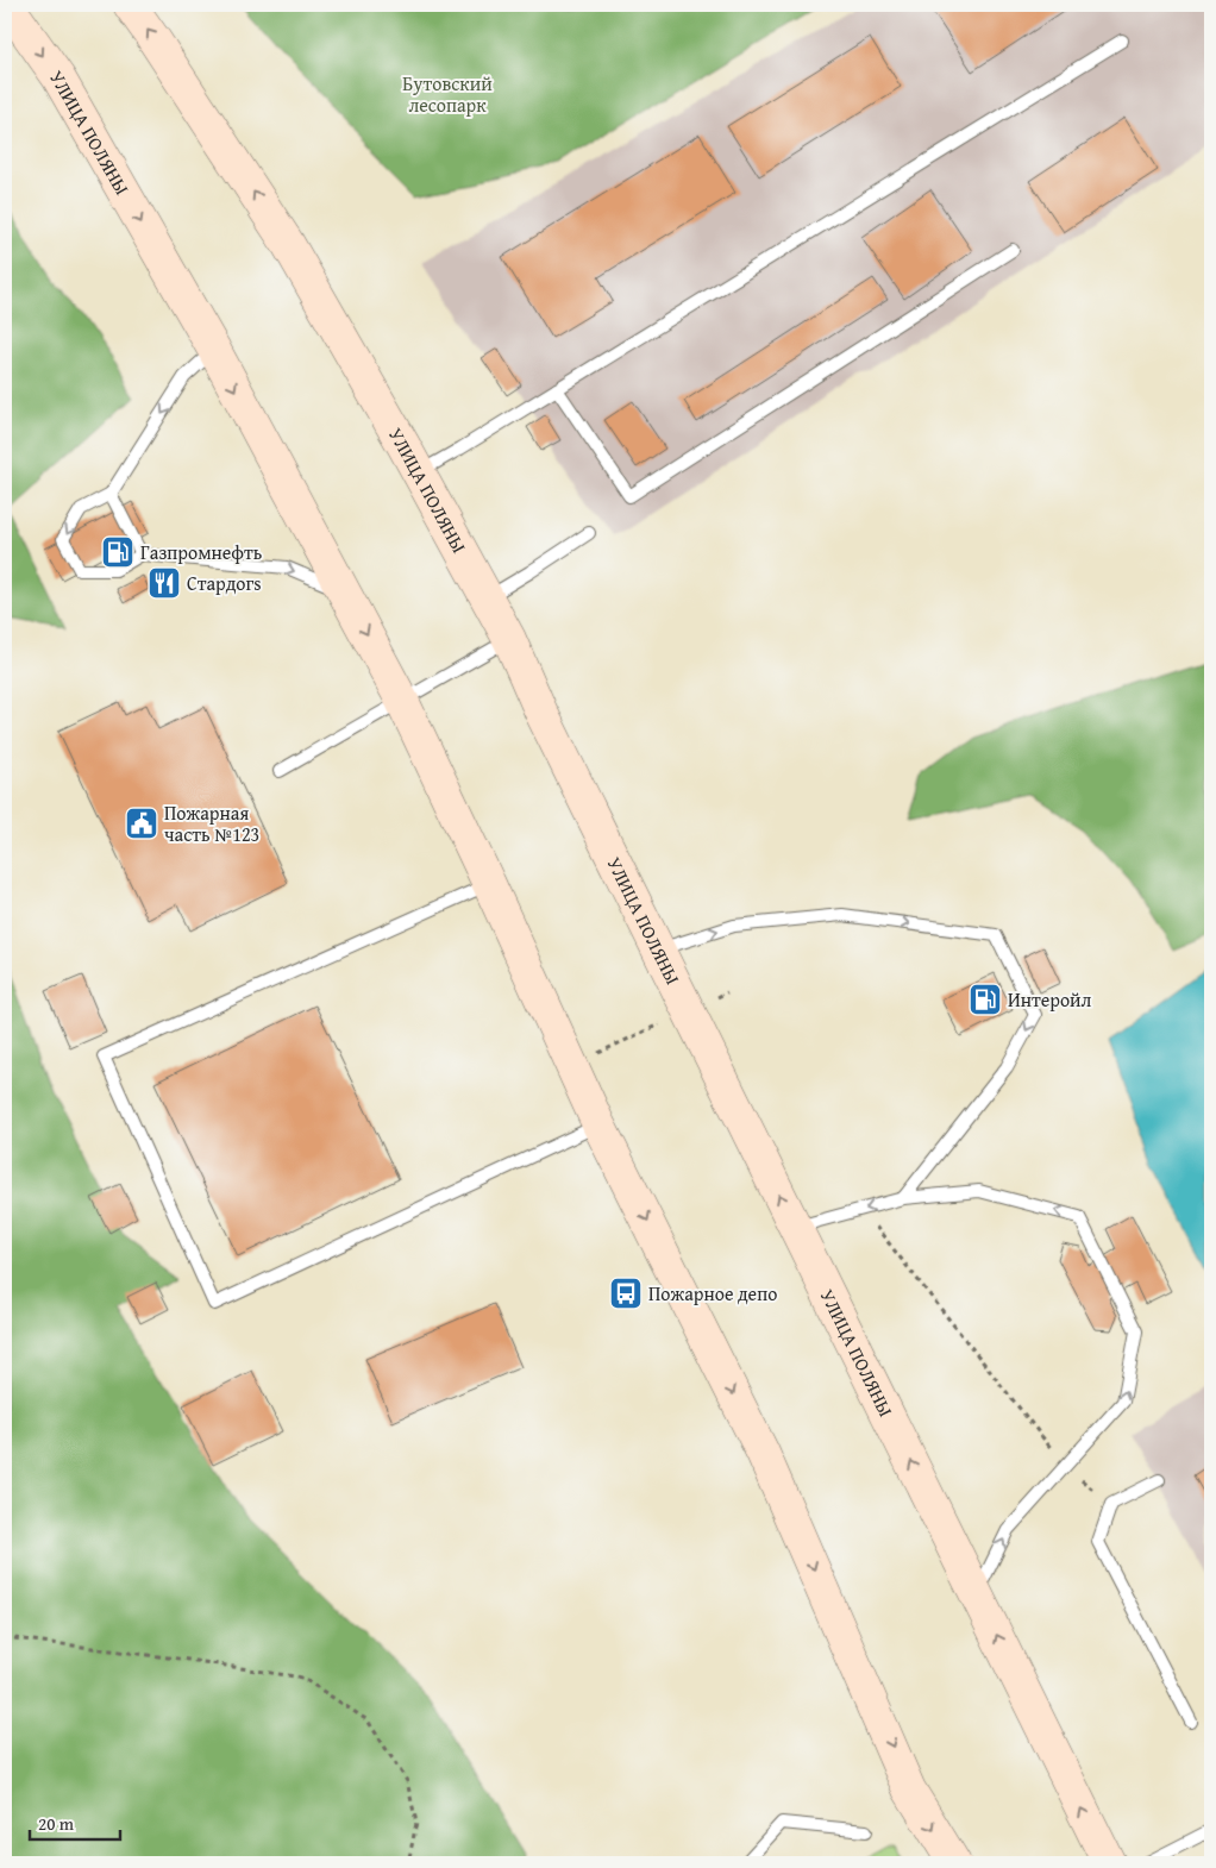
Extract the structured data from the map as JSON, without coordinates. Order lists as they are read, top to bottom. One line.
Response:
{"streets":{"main road":["УЛИЦА ПОЛЯНЫ"]},"parks":["Бутовский лесопарк"],"places":{"fuel station":["Газпромнефть","Интеройл"],"restaurant":["Стардогs"],"public building":["Пожарная часть №123"],"bus stop":["Пожарное депо"]},"scale_bar":"20 m"}
